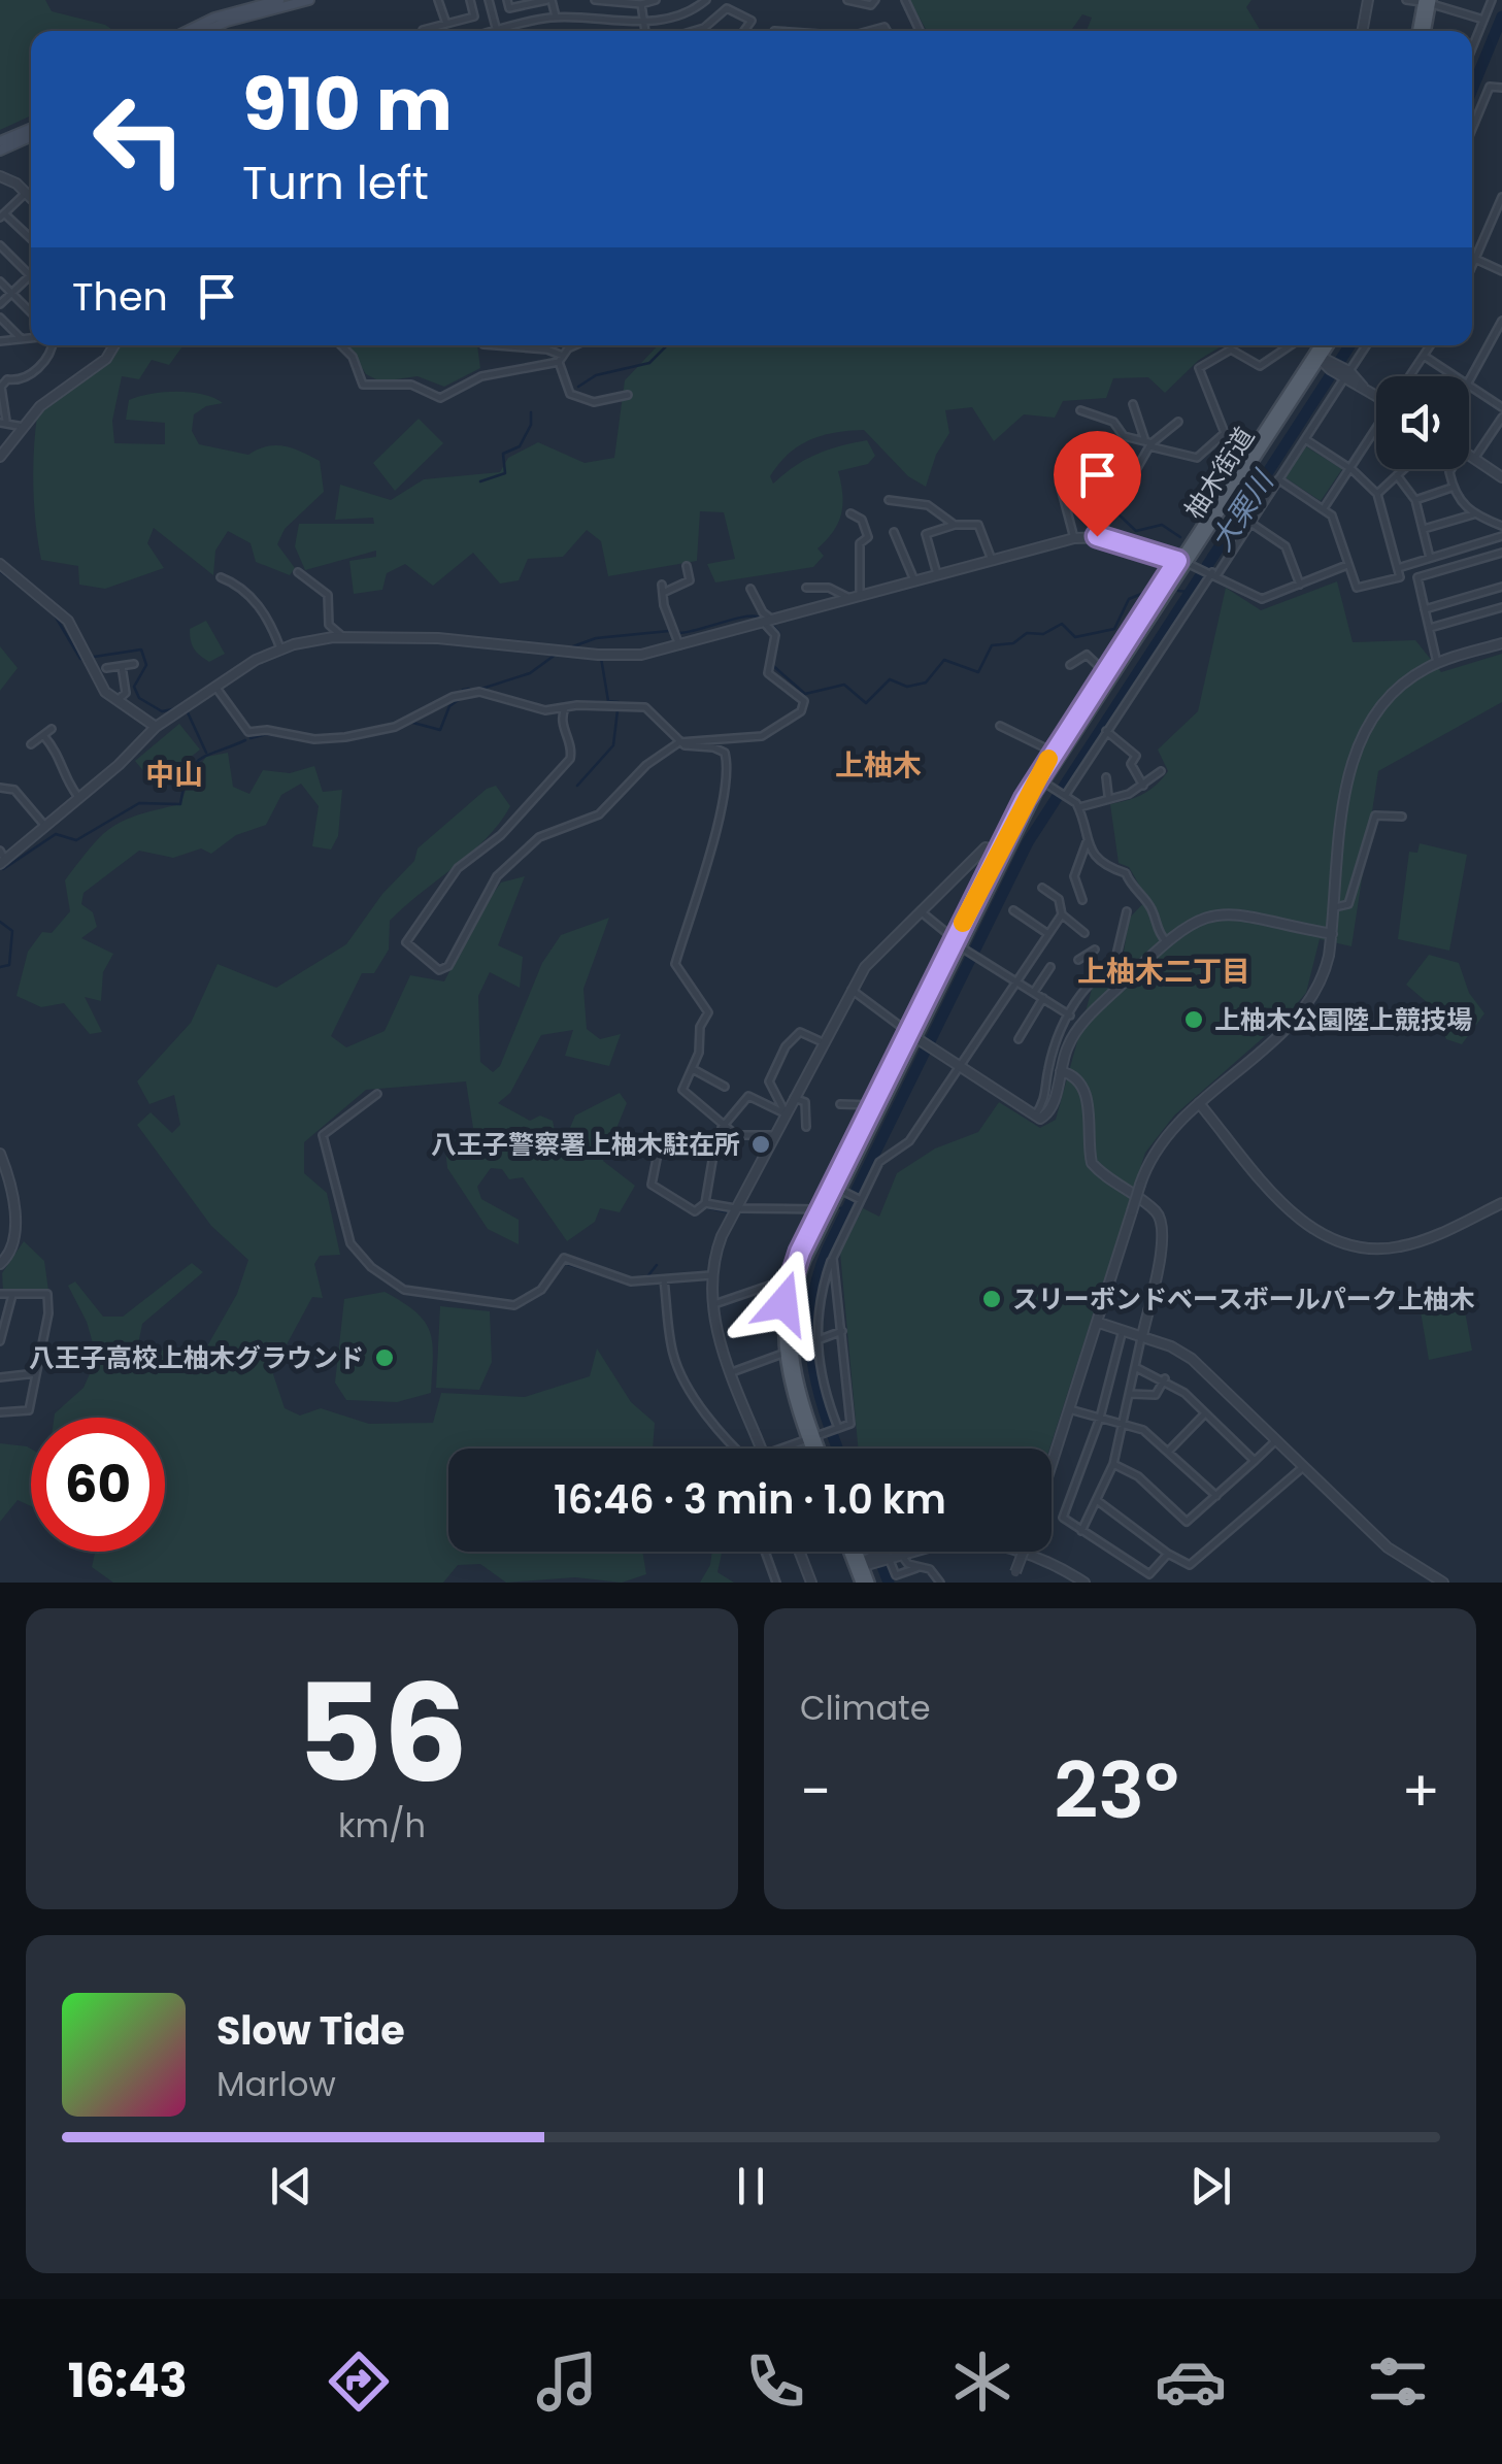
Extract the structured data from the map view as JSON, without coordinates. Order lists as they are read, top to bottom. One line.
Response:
{"streets":{"main road":["柚木街道"]},"districts":["上柚木","中山","上柚木二丁目"],"water":["大栗川"],"places":["上柚木公園陸上競技場","八王子警察署上柚木駐在所","スリーボンドベースボールパーク上柚木","八王子高校上柚木グラウンド"],"page":{"turn":["910 m","Turn left"],"then":"Then","limit":"60","trip":"16:46 · 3 min · 1.0 km","tile":[["56","km/h"],"Climate"],"heat":["−","23°","+"],"song":["Slow Tide","Marlow"],"tabs":"16:43"}}
